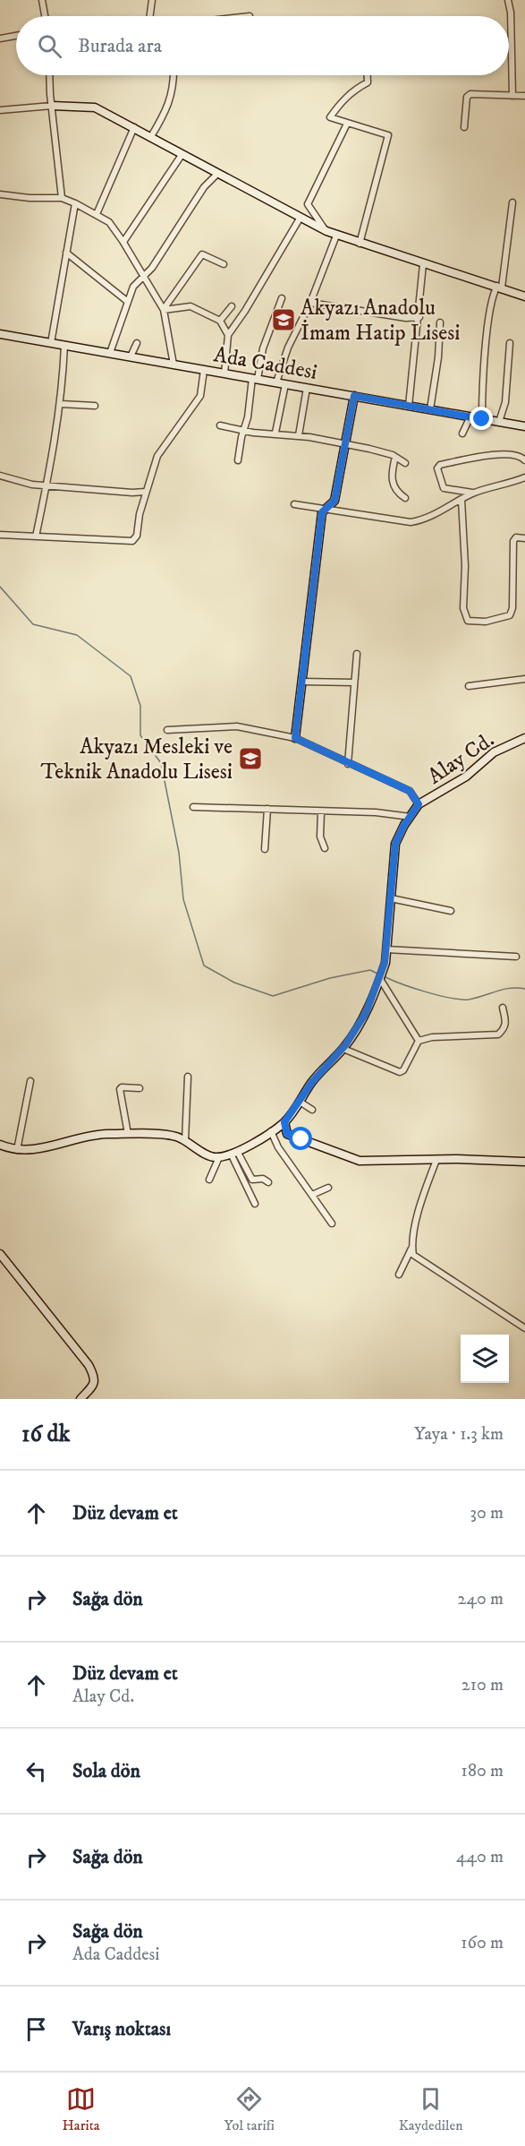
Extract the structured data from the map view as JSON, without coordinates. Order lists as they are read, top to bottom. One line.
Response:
{"streets":{"street":["Ada Caddesi","Alay Cd."]},"places":{"school or university":["Akyazı Anadolu İmam Hatip Lisesi","Akyazı Mesleki ve Teknik Anadolu Lisesi"]},"page":{"search":"Burada ara","heading":["16 dk","Yaya · 1.3 km"],"list":[["Düz devam et","30 m"],["Sağa dön","240 m"],["Düz devam et","Alay Cd.","210 m"],["Sola dön","180 m"],["Sağa dön","440 m"],["Sağa dön","Ada Caddesi","160 m"],"Varış noktası"],"nav":["Harita","Yol tarifi","Kaydedilen"]}}
